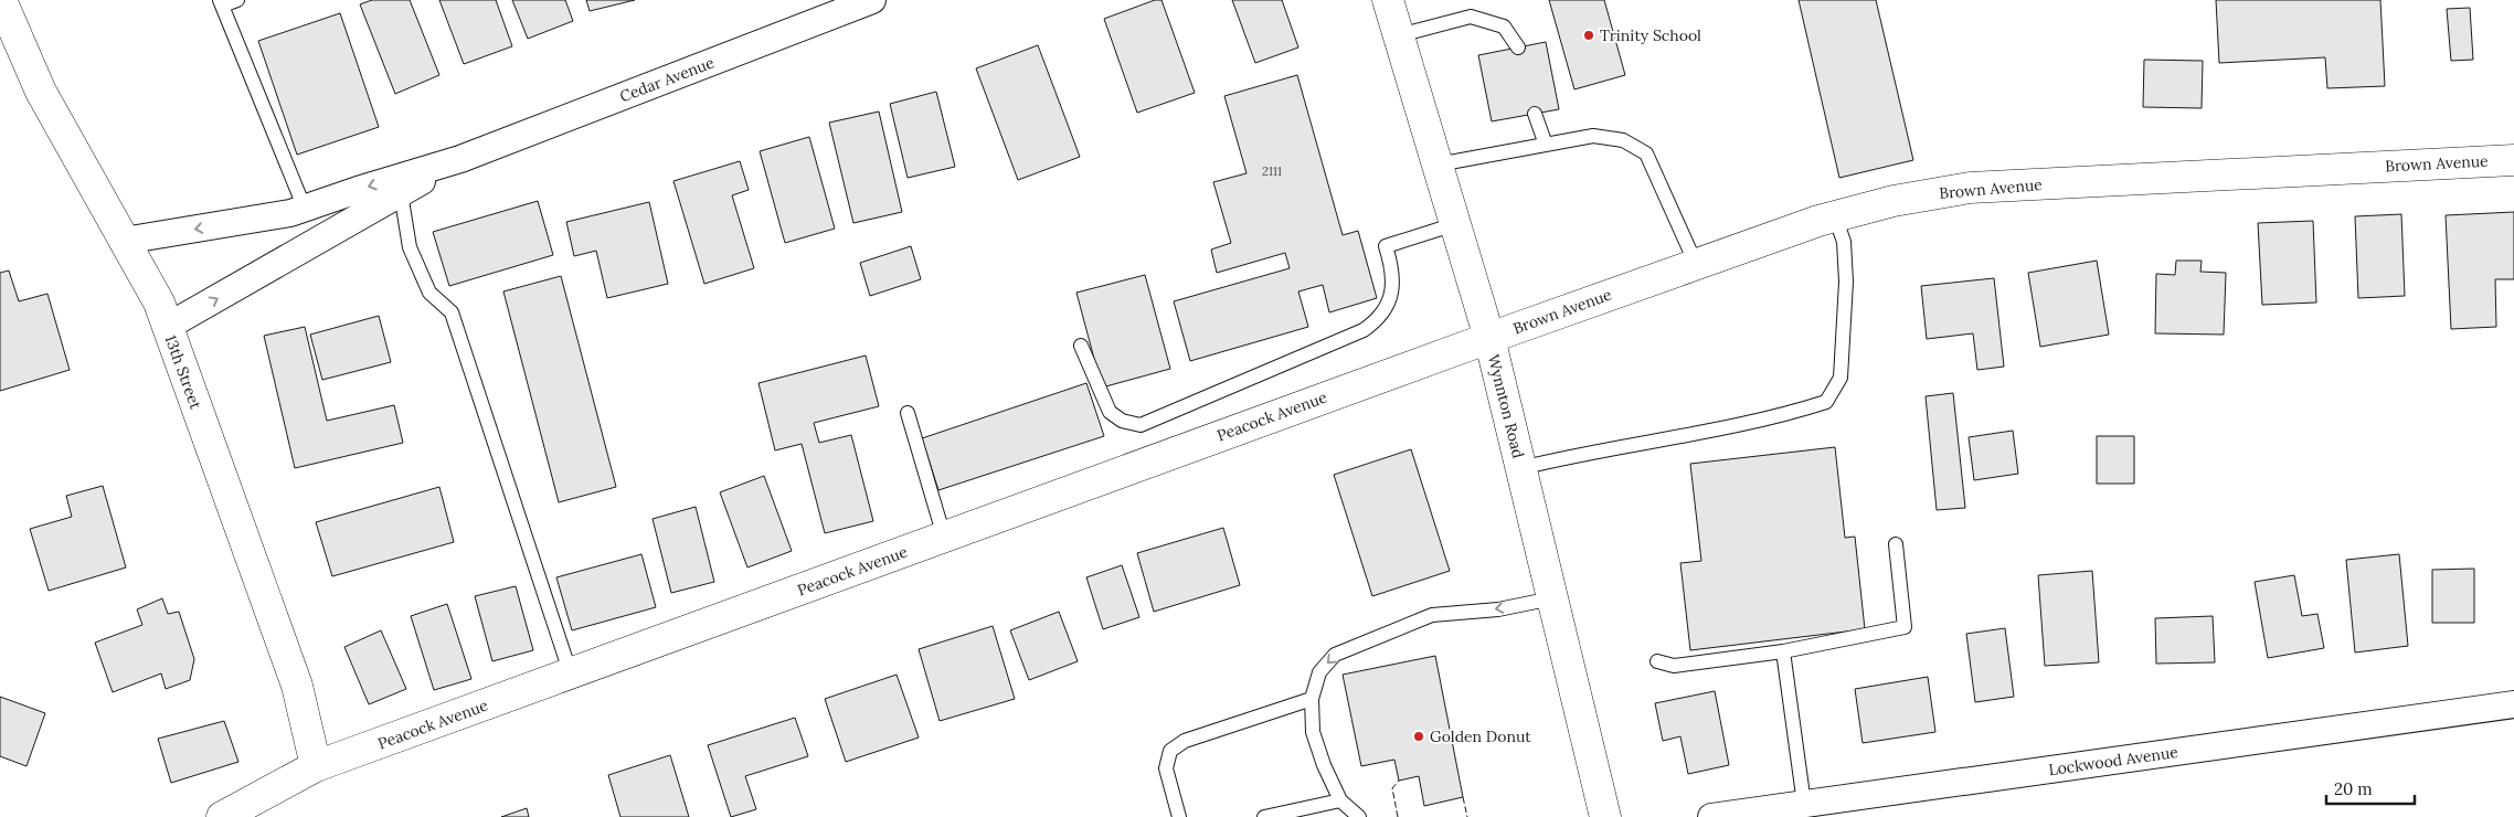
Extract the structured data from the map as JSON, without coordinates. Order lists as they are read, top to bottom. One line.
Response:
{"streets":{"street":["Cedar Avenue","Brown Avenue","13th Street","Wynnton Road","Peacock Avenue","Lockwood Avenue"]},"crossings":[["Brown Avenue","Wynnton Road"],["Brown Avenue","Peacock Avenue"],["13th Street","Peacock Avenue"],["Wynnton Road","Peacock Avenue"]],"places":["Trinity School","Golden Donut"],"house_numbers":["2111"],"scale_bar":"20 m"}
